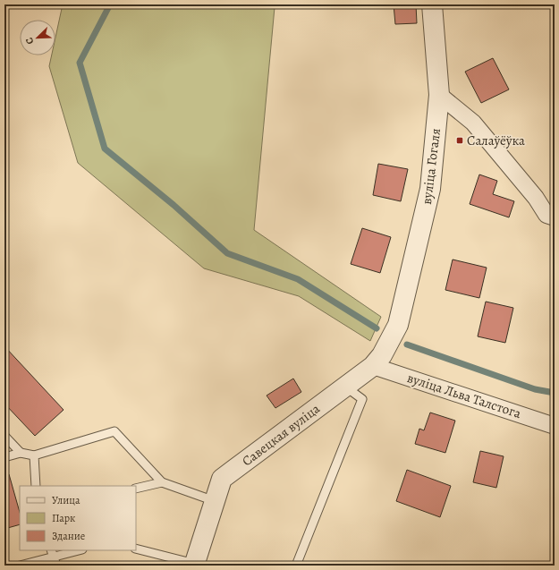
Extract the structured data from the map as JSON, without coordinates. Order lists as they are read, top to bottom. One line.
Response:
{"streets":{"street":["вуліца Гогаля","вуліца Льва Талстога","Савецкая вуліца"]},"crossings":[["вуліца Гогаля","Савецкая вуліца"],["вуліца Льва Талстога","Савецкая вуліца"]],"places":{"transit":["Салаўёўка"]},"legend":["Улица","Парк","Здание"],"north":"bottom left"}
